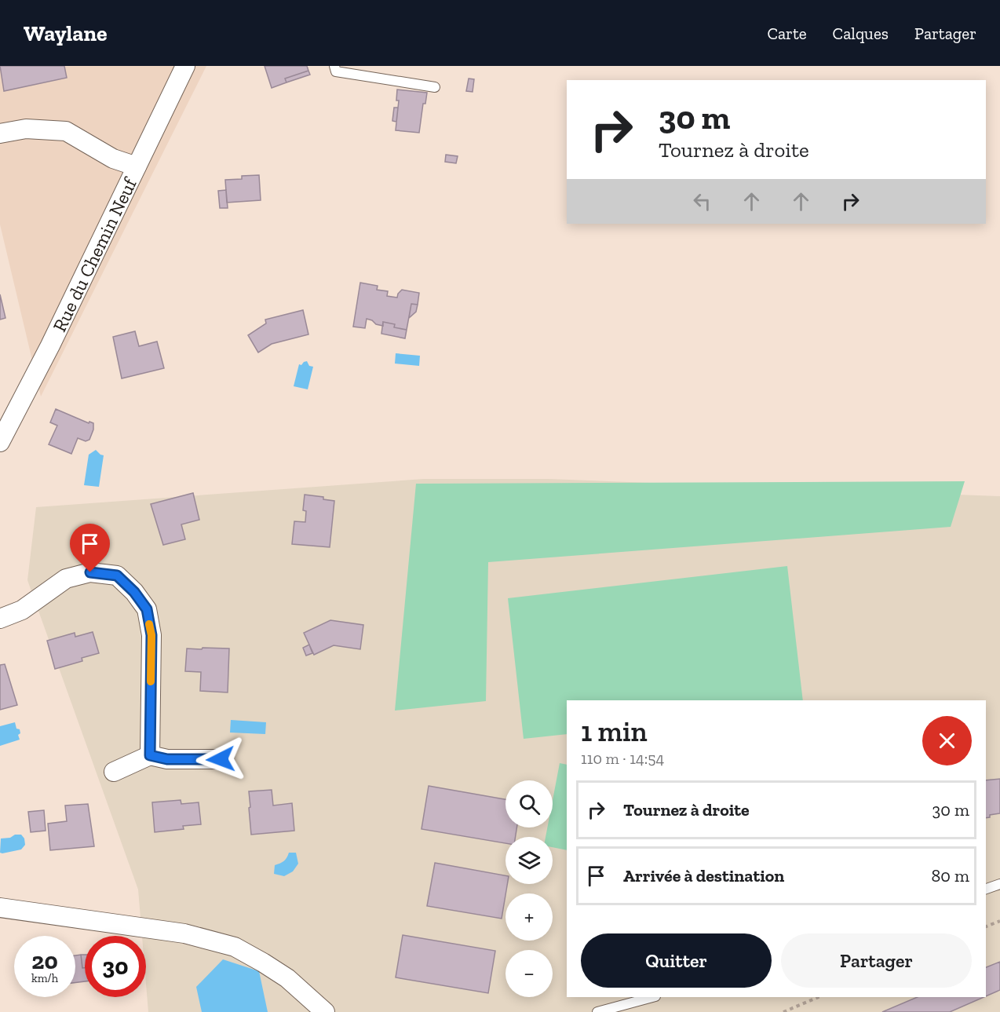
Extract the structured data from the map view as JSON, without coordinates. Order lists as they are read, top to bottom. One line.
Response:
{"streets":{"street":["Rue du Chemin Neuf"]},"page":{"header":"Waylane","nav":["Carte","Calques","Partager"],"turn":["30 m","Tournez à droite"],"heading":["1 min","110 m · 14:54"],"map_buttons":["+","−"],"list":[{"name":"Tournez à droite","value":"30 m"},{"name":"Arrivée à destination","value":"80 m"}],"buttons":["Quitter","Partager"],"speed":"20 km/h","limit":"30"}}
